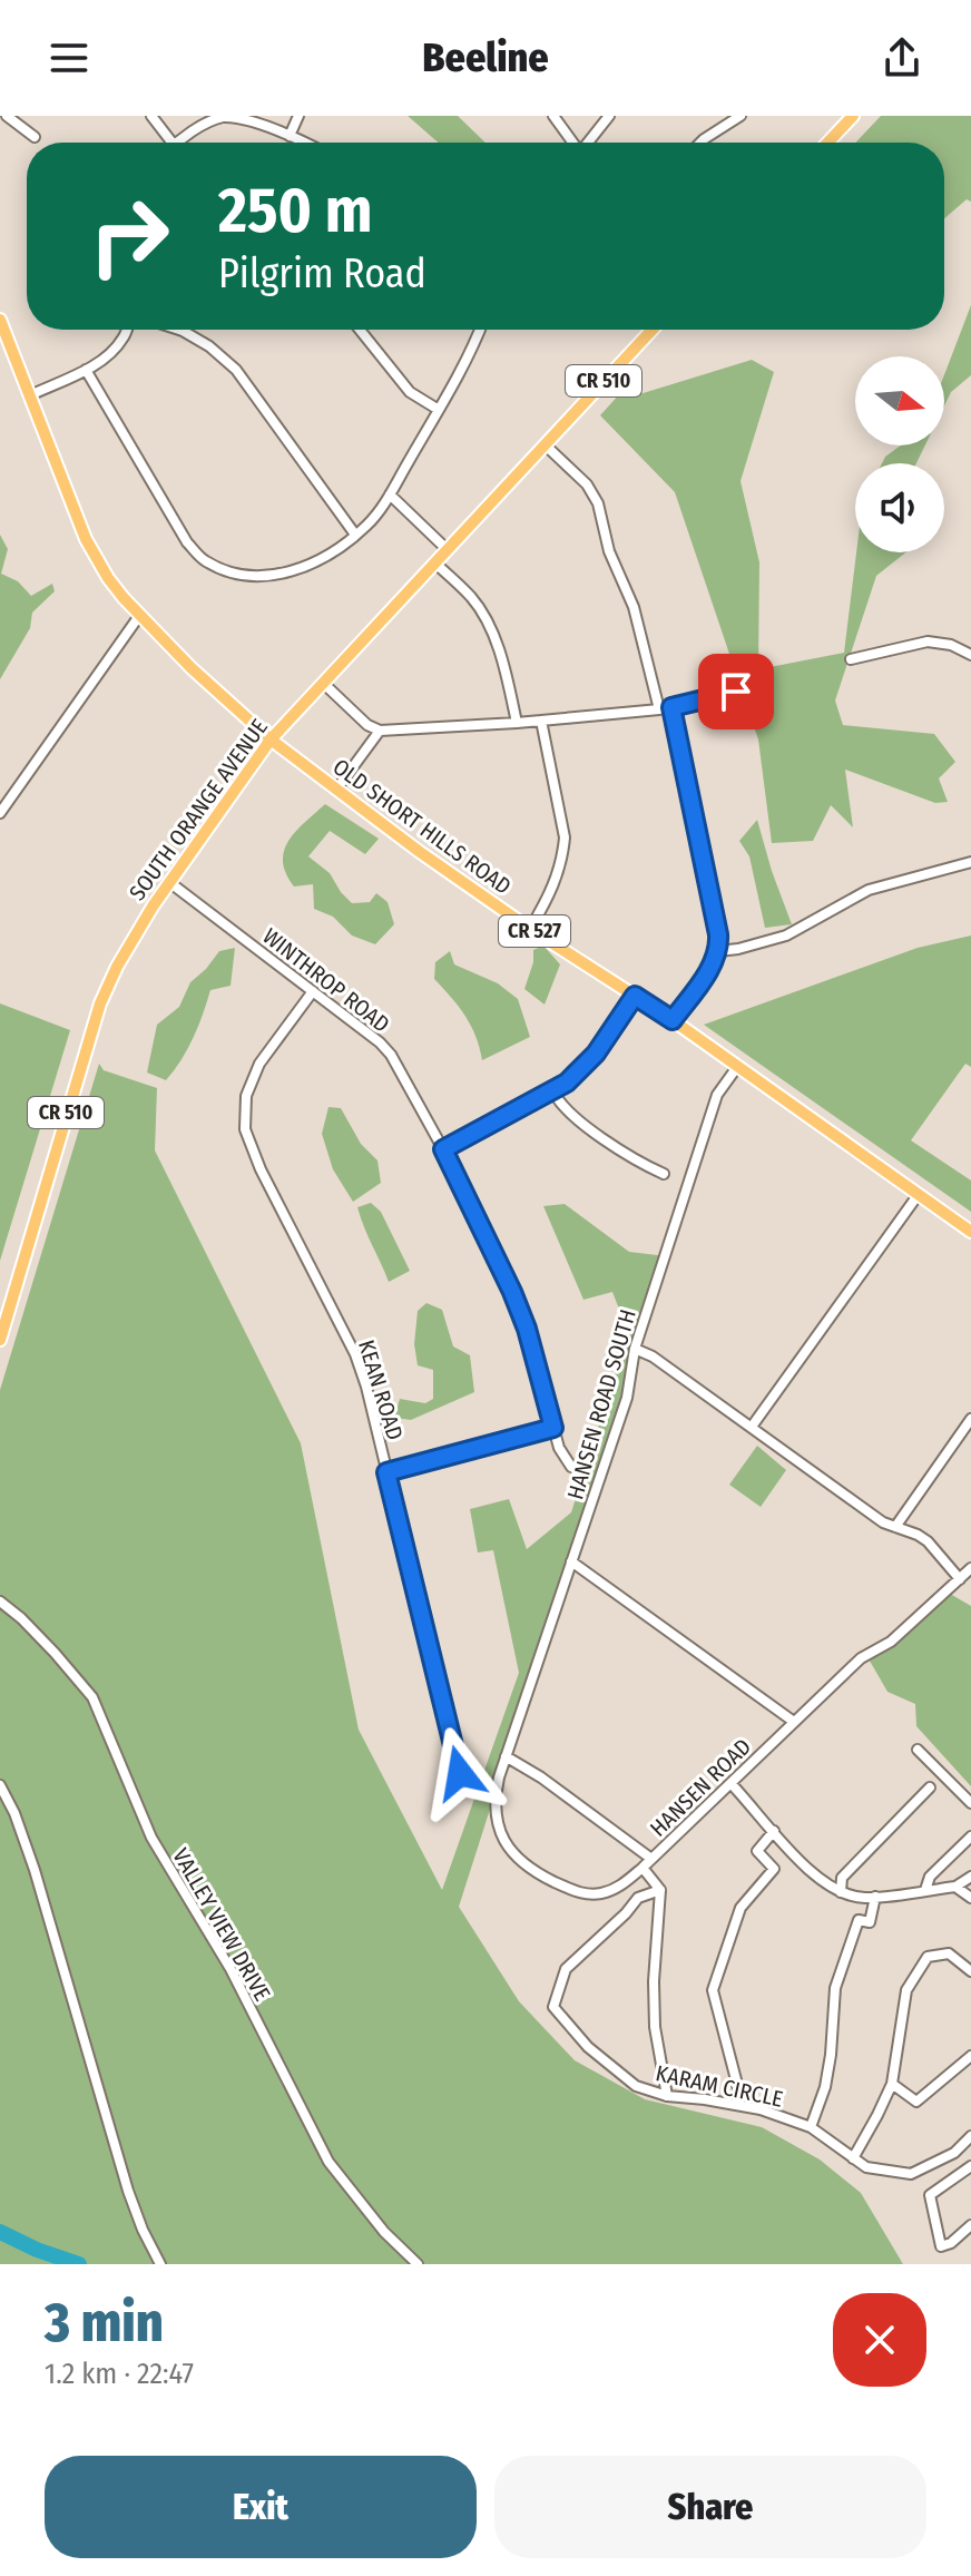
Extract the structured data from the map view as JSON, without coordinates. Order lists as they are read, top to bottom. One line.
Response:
{"streets":{"main road":["CR 510","SOUTH ORANGE AVENUE","OLD SHORT HILLS ROAD","CR 527"],"street":["WINTHROP ROAD","KEAN ROAD","HANSEN ROAD SOUTH","HANSEN ROAD","VALLEY VIEW DRIVE","KARAM CIRCLE"]},"crossings":[["SOUTH ORANGE AVENUE","OLD SHORT HILLS ROAD"],["SOUTH ORANGE AVENUE","WINTHROP ROAD"],["OLD SHORT HILLS ROAD","HANSEN ROAD SOUTH"],["WINTHROP ROAD","KEAN ROAD"],["HANSEN ROAD SOUTH","HANSEN ROAD"]],"north":"right","page":{"header":"Beeline","turn":["250 m","Pilgrim Road"],"heading":["3 min","1.2 km · 22:47"],"buttons":["Exit","Share"]}}
